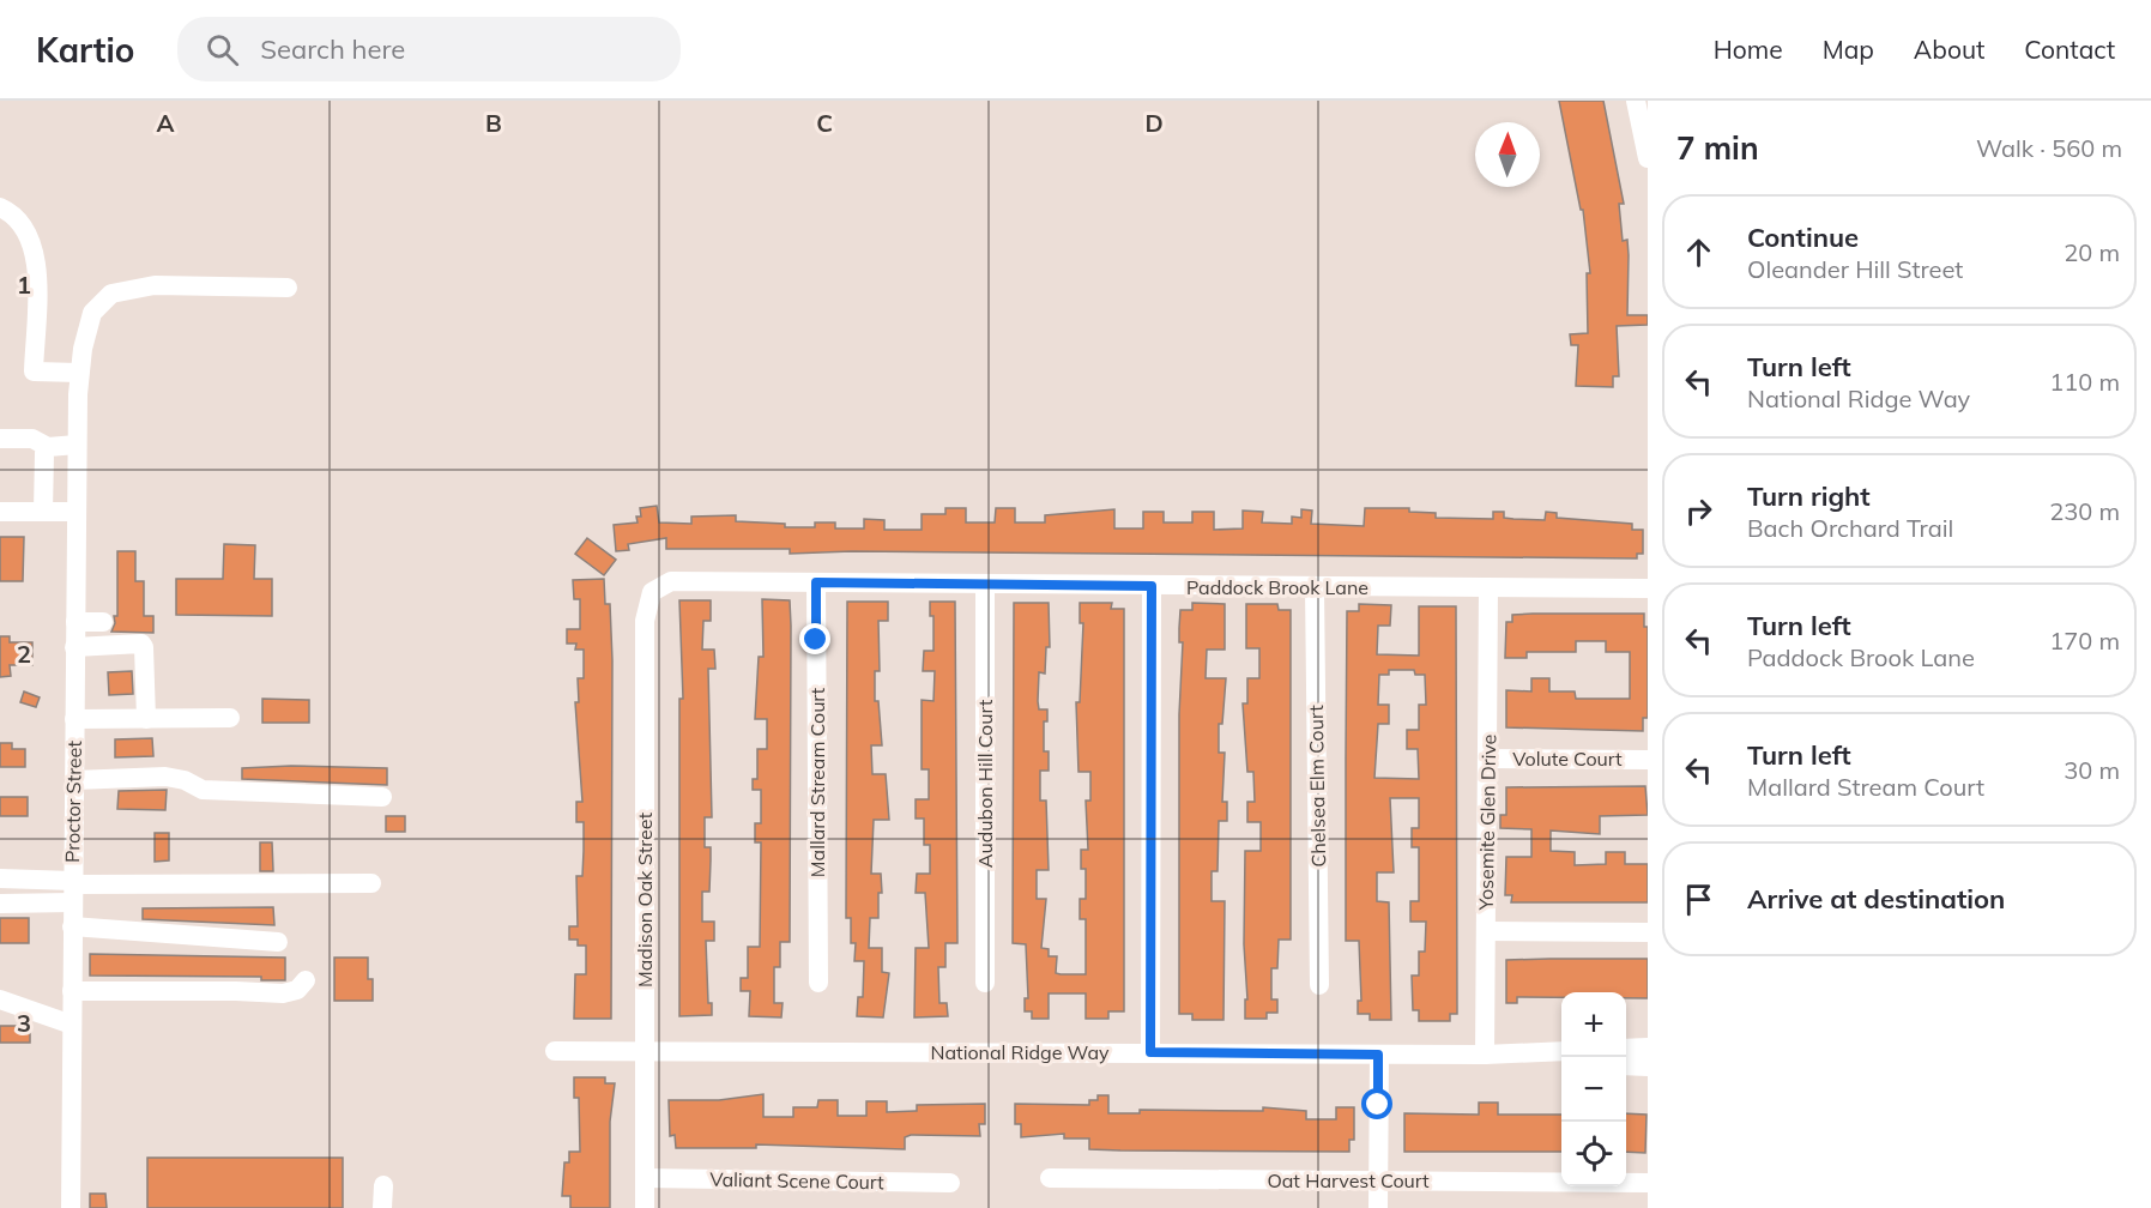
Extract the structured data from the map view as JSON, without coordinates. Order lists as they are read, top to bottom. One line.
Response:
{"streets":{"street":["Paddock Brook Lane","Volute Court","Mallard Stream Court","Audubon Hill Court","Chelsea Elm Court","Proctor Street","Yosemite Glen Drive","Madison Oak Street","National Ridge Way","Valiant Scene Court","Oat Harvest Court"]},"crossings":[["Paddock Brook Lane","Mallard Stream Court"],["Paddock Brook Lane","Audubon Hill Court"],["Paddock Brook Lane","Chelsea Elm Court"],["Paddock Brook Lane","Yosemite Glen Drive"],["Paddock Brook Lane","Madison Oak Street"],["Volute Court","Yosemite Glen Drive"],["Yosemite Glen Drive","National Ridge Way"],["Madison Oak Street","National Ridge Way"],["Madison Oak Street","Valiant Scene Court"]],"north":"top","page":{"header":"Kartio","search":"Search here","nav":["Home","Map","About","Contact"],"heading":["7 min","Walk · 560 m"],"list":[["Continue","Oleander Hill Street","20 m"],["Turn left","National Ridge Way","110 m"],["Turn right","Bach Orchard Trail","230 m"],["Turn left","Paddock Brook Lane","170 m"],["Turn left","Mallard Stream Court","30 m"],"Arrive at destination"],"map_buttons":["+","−"]},"grid":{"columns":["A","B","C","D"],"rows":["1","2","3"]}}
